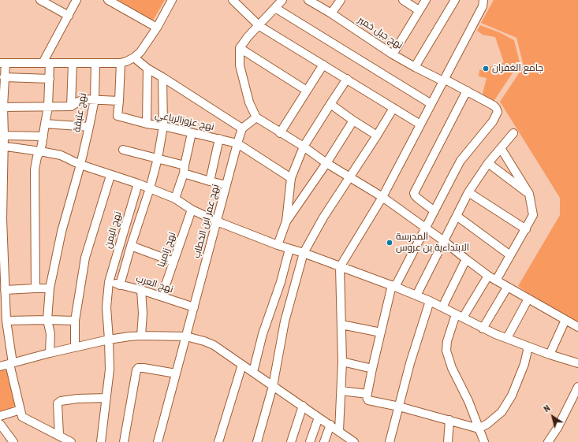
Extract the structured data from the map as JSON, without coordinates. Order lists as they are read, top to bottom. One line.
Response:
{"streets":{"street":["نهج جبل خمير","نهج عتيقة","نهج عزوزالرباعي","نهج عمر ابن الخطاب","نهج اليمن","نهج زامبيا","نهج العرب"]},"crossings":[["نهج عزوزالرباعي","نهج عمر ابن الخطاب"],["نهج عمر ابن الخطاب","نهج العرب"],["نهج اليمن","نهج العرب"],["نهج زامبيا","نهج العرب"]],"places":["جامع الغفران","المدرسة الابتداءية بن عروس"],"north":"top left"}
